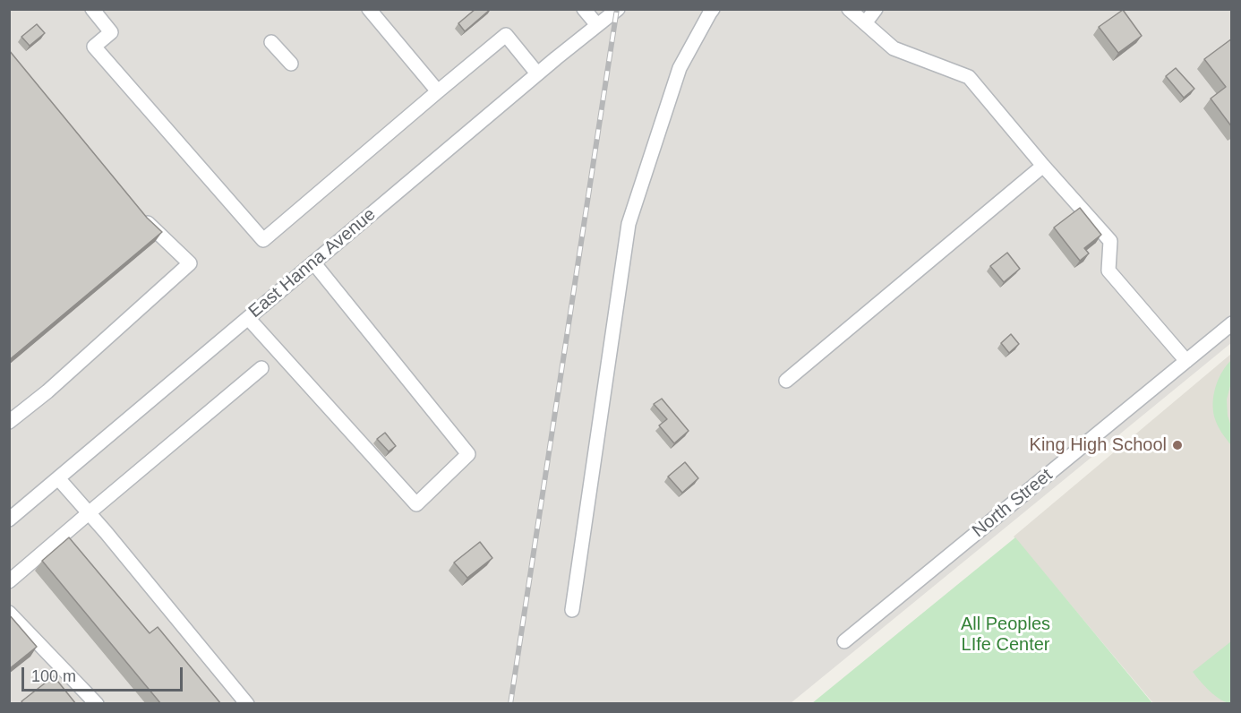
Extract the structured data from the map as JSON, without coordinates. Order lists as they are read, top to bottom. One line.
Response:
{"streets":{"street":["East Hanna Avenue","North Street"]},"parks":["All Peoples LIfe Center"],"places":["King High School"],"scale_bar":"100 m"}
